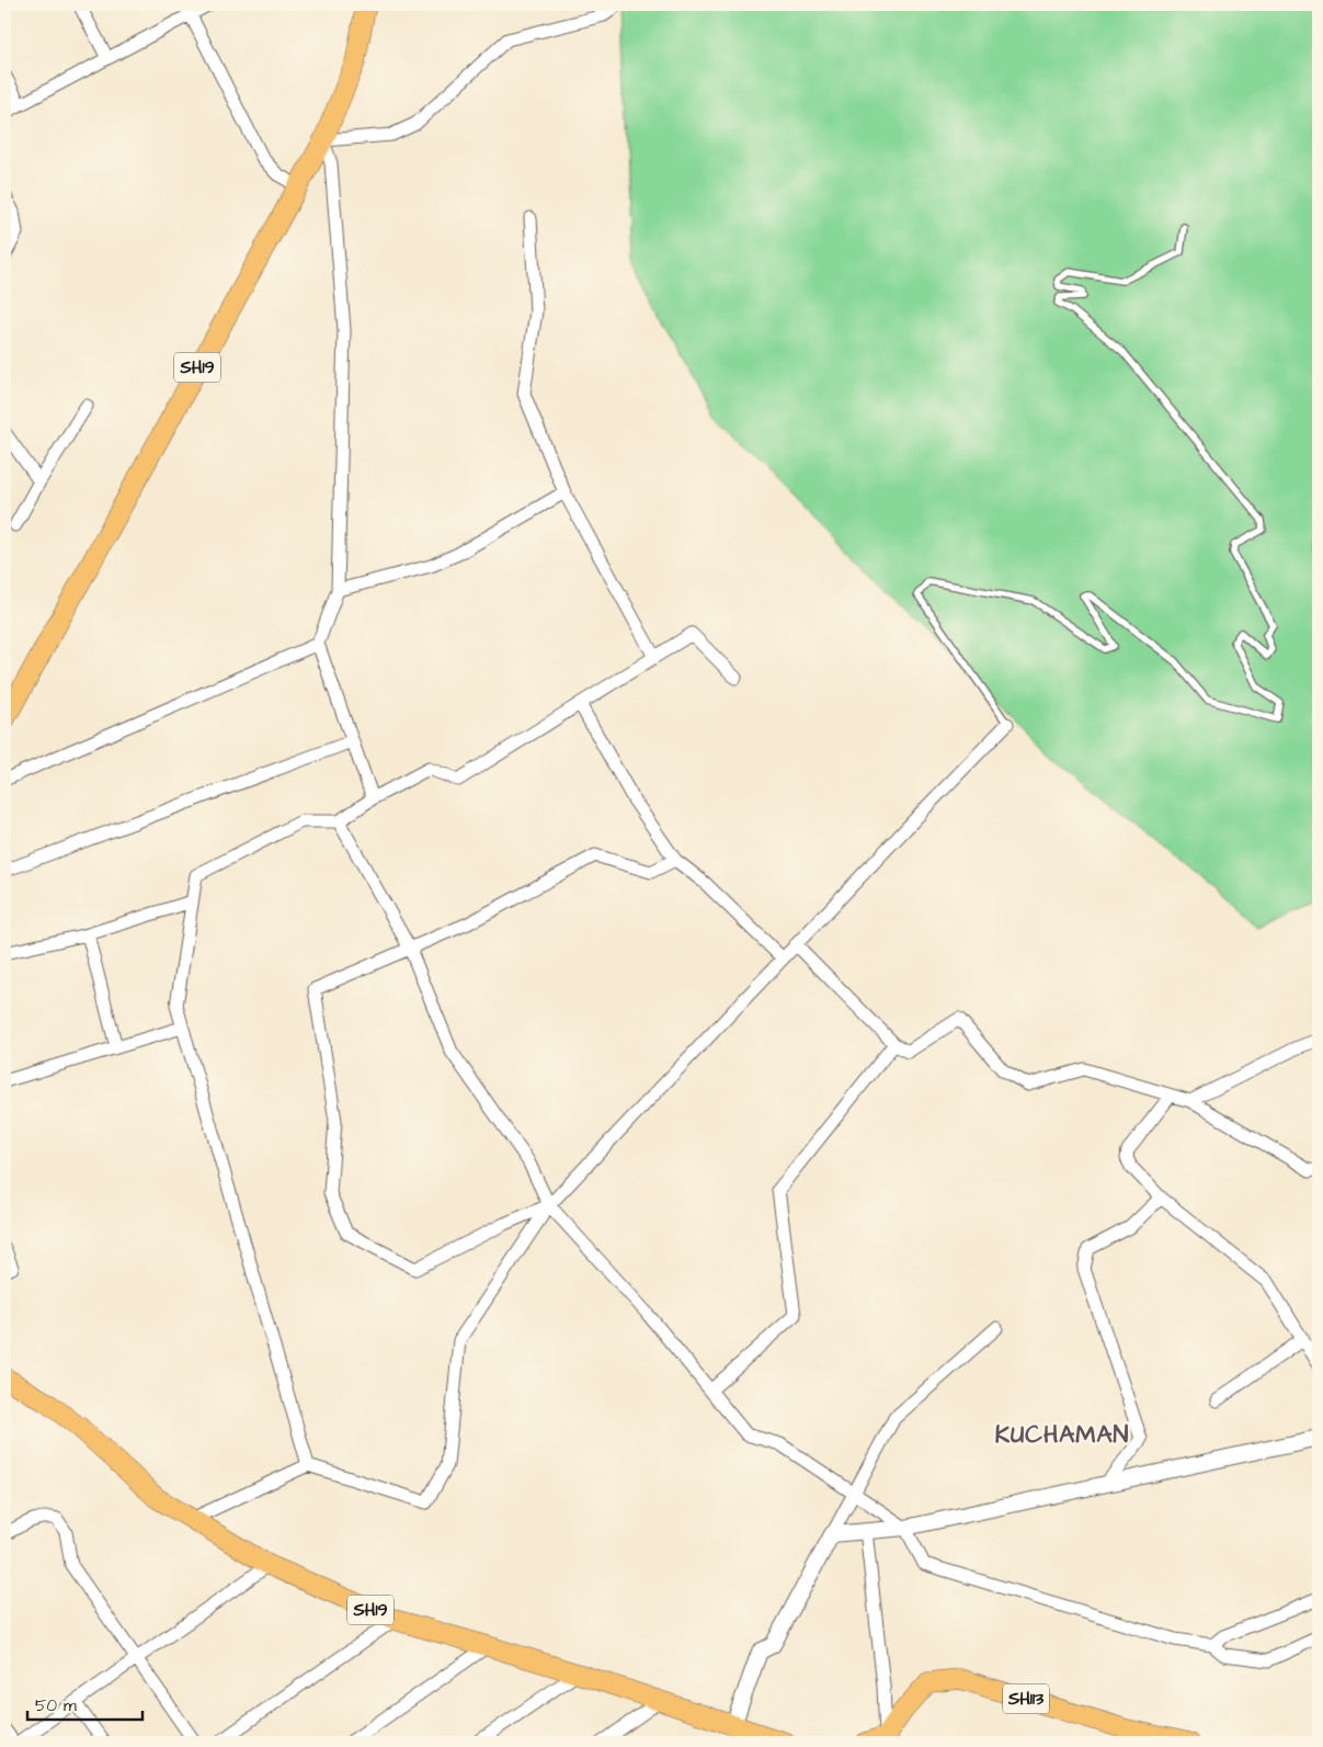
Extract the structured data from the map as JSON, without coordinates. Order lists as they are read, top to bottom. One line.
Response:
{"streets":{"main road":["SH19","SH113"]},"districts":["KUCHAMAN"],"scale_bar":"50 m"}
